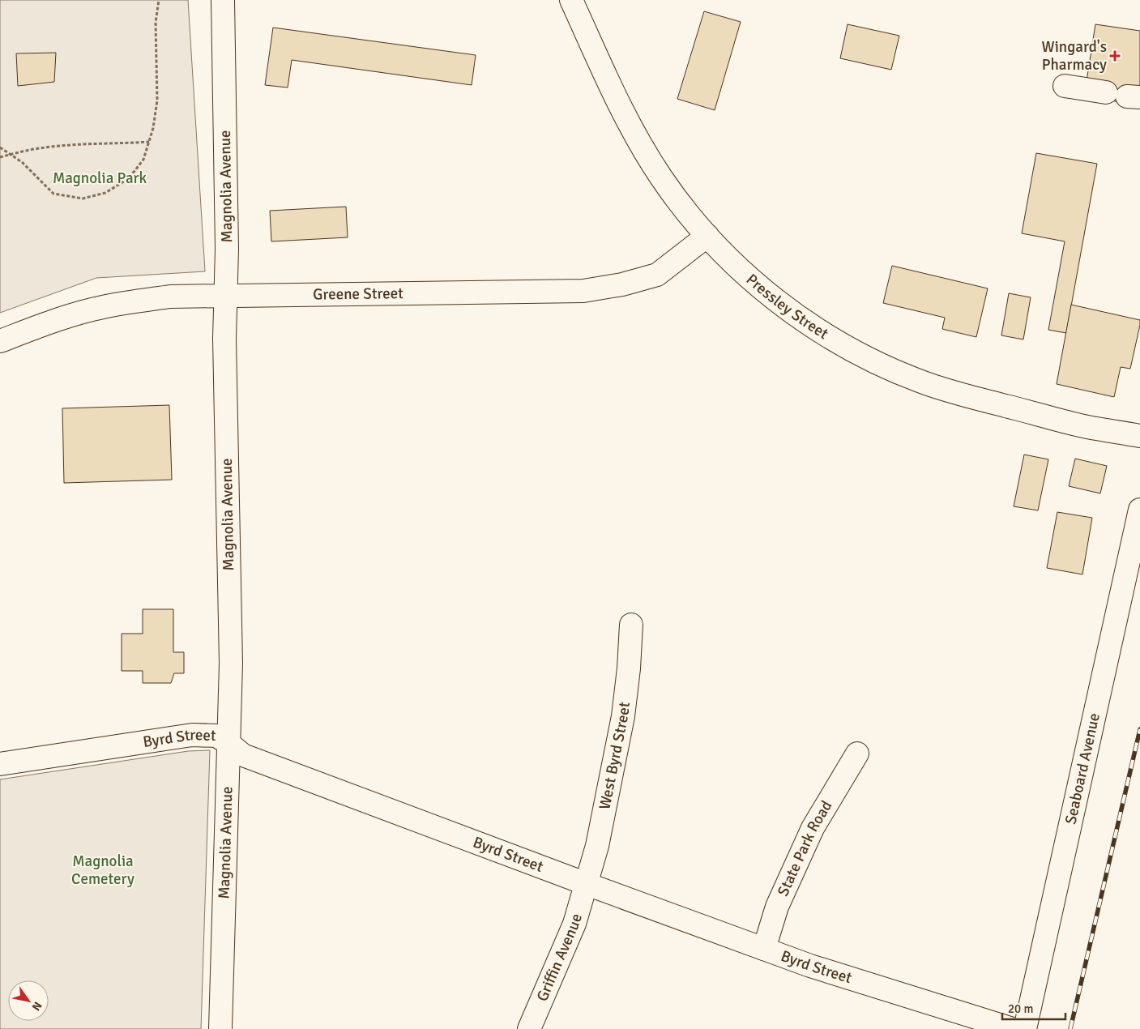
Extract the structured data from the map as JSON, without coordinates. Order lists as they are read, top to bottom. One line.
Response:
{"streets":{"street":["Magnolia Avenue","Greene Street","Pressley Street","Byrd Street","West Byrd Street","Seaboard Avenue","State Park Road","Griffin Avenue"]},"crossings":[["Magnolia Avenue","Greene Street"],["Magnolia Avenue","Byrd Street"],["Greene Street","Pressley Street"],["Byrd Street","West Byrd Street"],["Byrd Street","State Park Road"],["Byrd Street","Griffin Avenue"],["West Byrd Street","Griffin Avenue"]],"parks":["Magnolia Park","Magnolia Cemetery"],"places":{"health":["Wingard's Pharmacy"]},"scale_bar":"20 m","north":"bottom right"}
